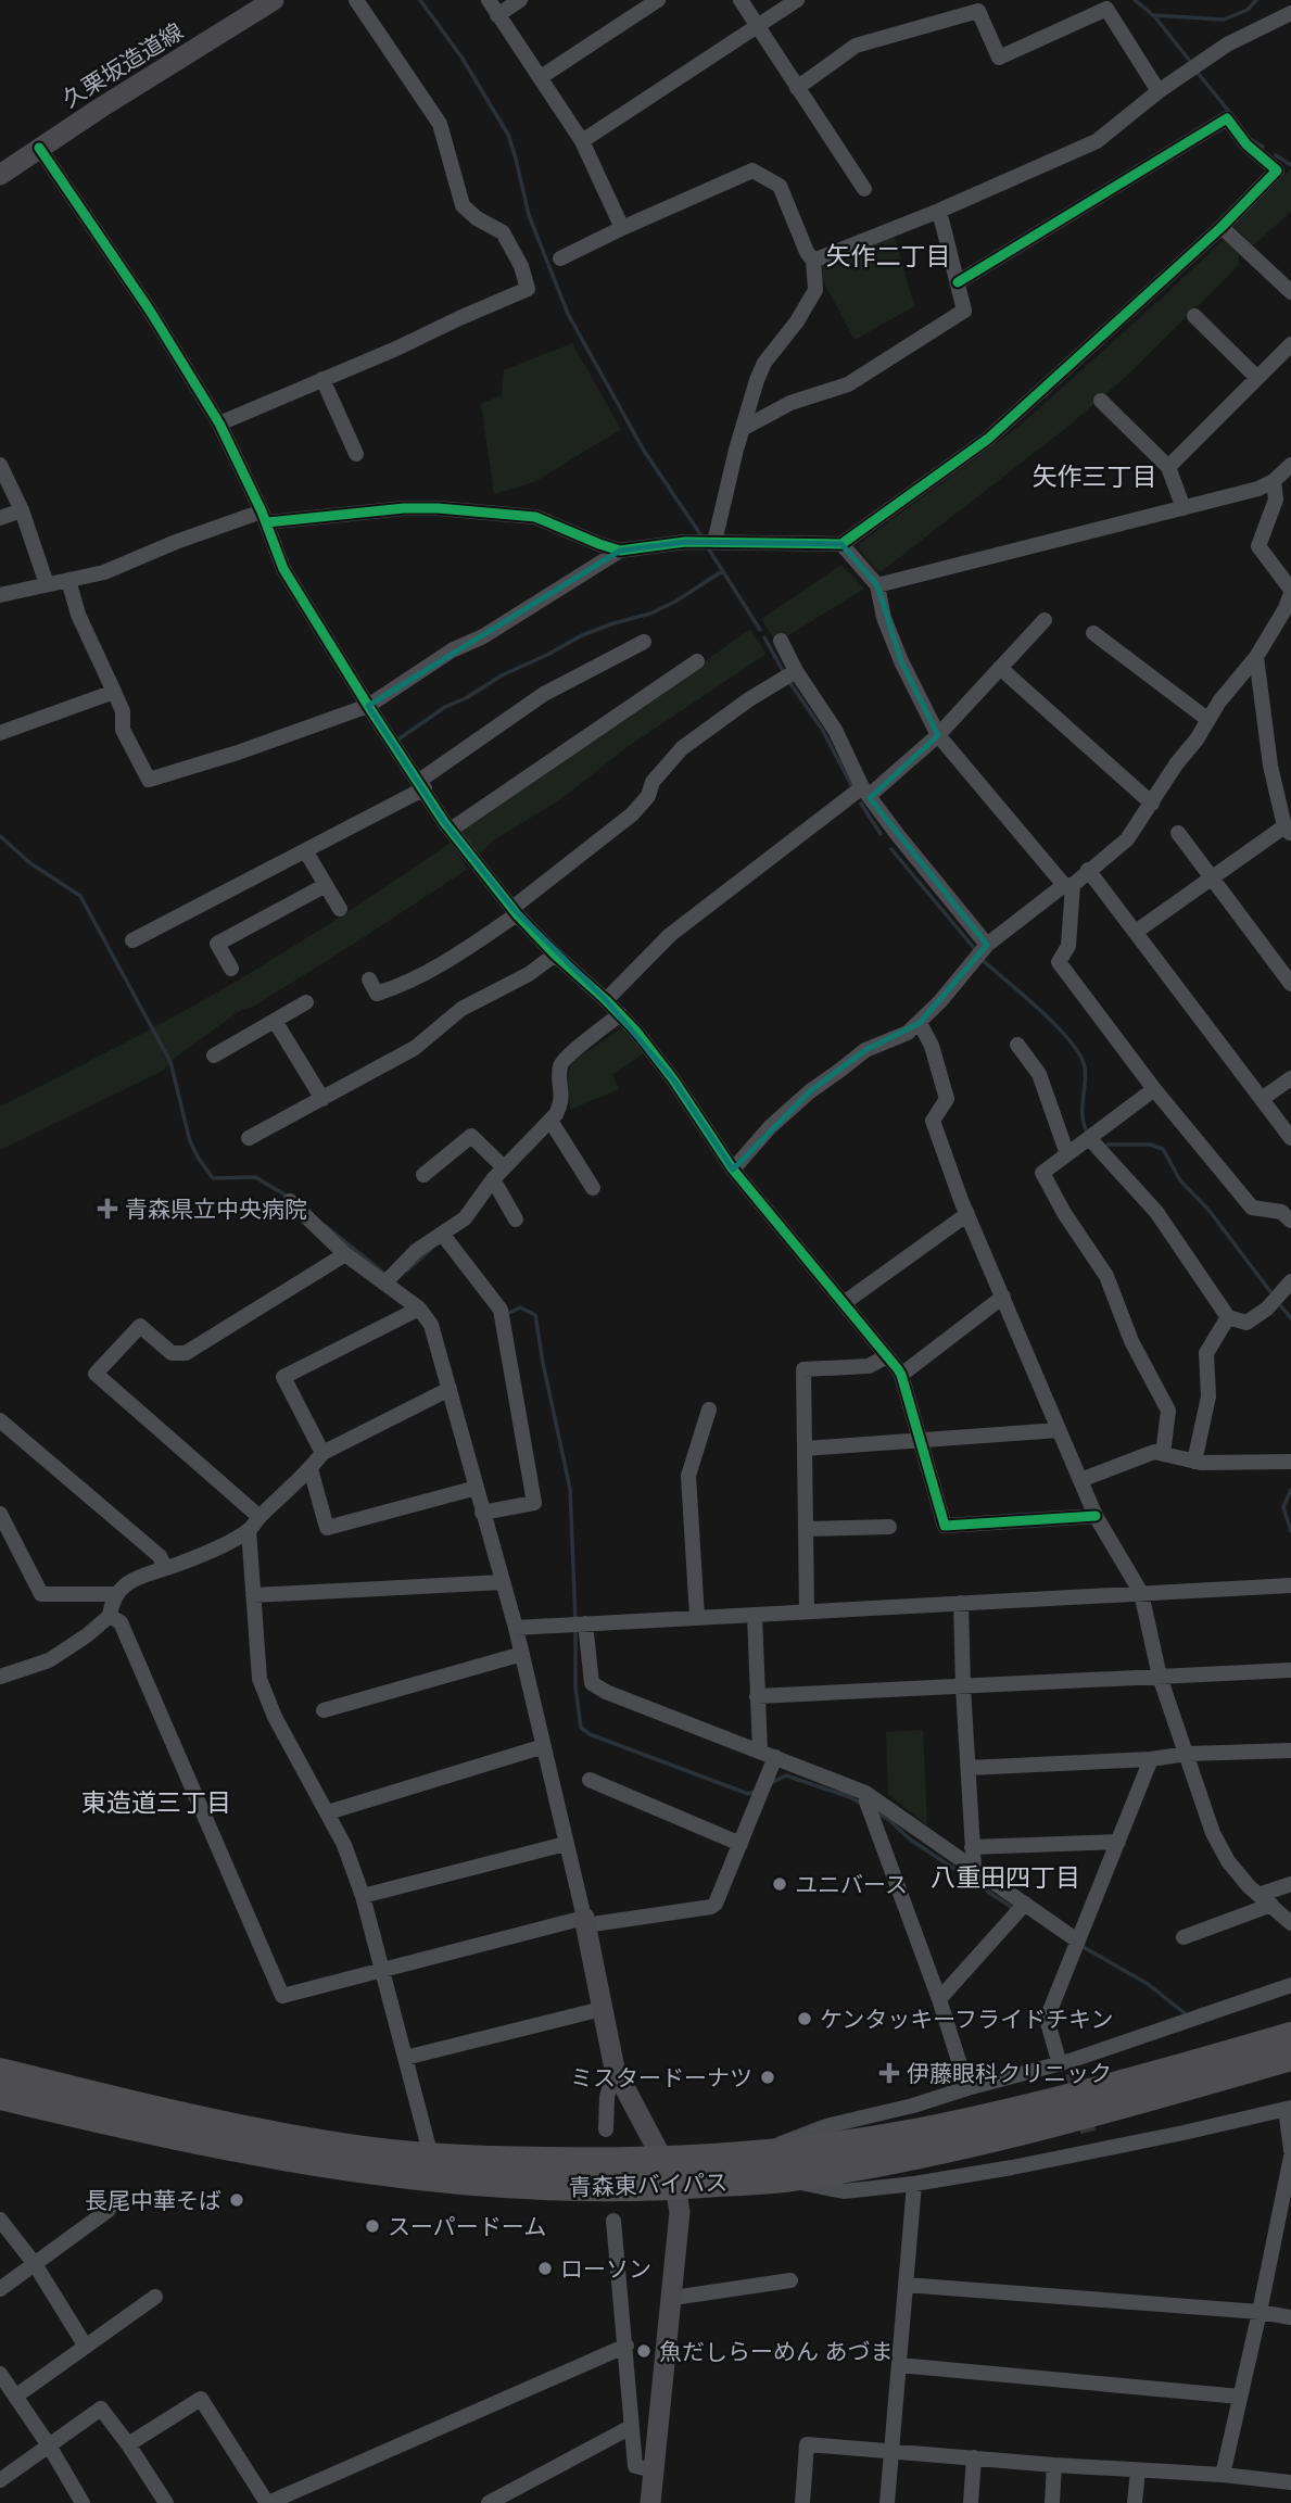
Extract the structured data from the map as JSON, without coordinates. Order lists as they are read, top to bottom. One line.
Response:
{"streets":{"highway":["青森東バイパス"],"street":["久栗坂造道線"]},"districts":["矢作二丁目","矢作三丁目","東造道三丁目","八重田四丁目"],"places":{"health":["青森県立中央病院","伊藤眼科クリニック"],"other":["ユニバース","ケンタッキーフライドチキン","ミスタードーナツ","長尾中華そば","スーパードーム","ローソン","魚だしらーめん あづま"]}}
